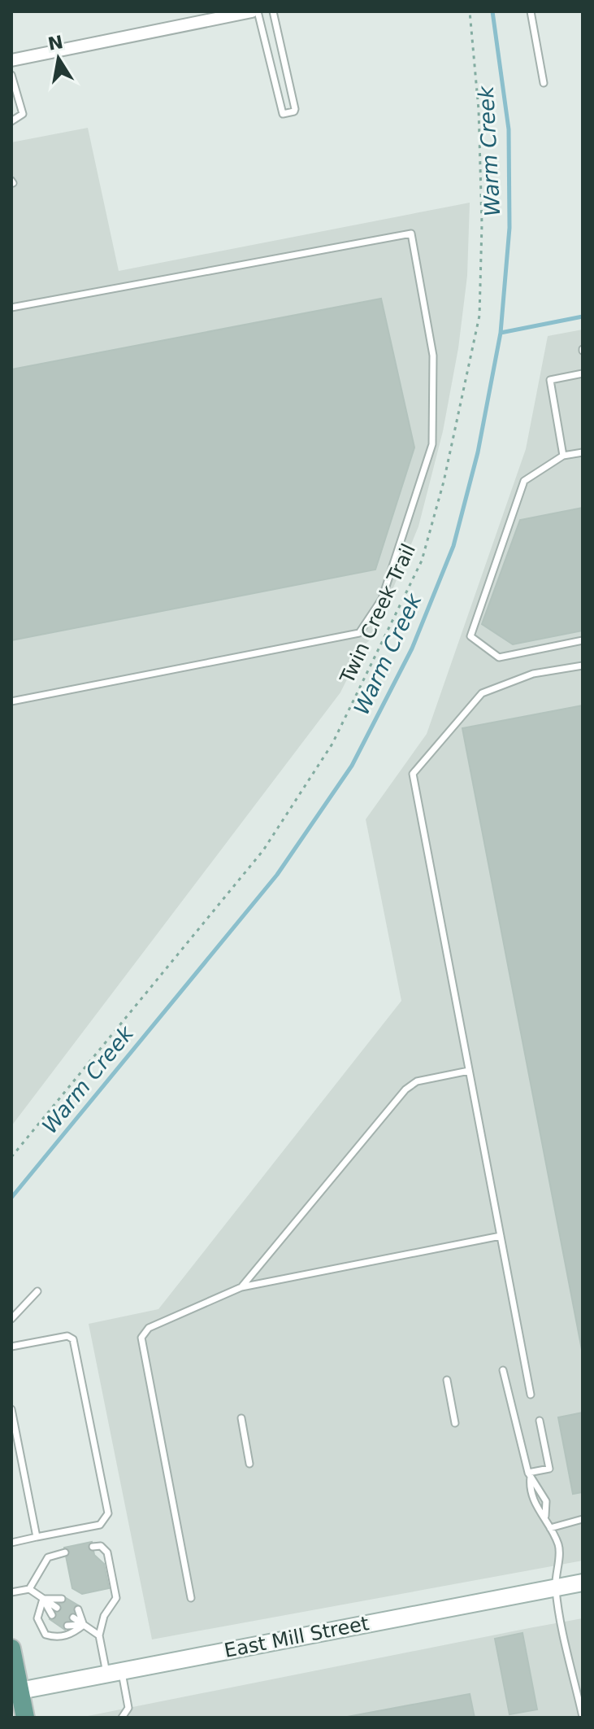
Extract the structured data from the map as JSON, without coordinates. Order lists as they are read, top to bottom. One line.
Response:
{"streets":{"main road":["East Mill Street"],"path":["Twin Creek Trail"]},"water":["Warm Creek"],"north":"top"}
